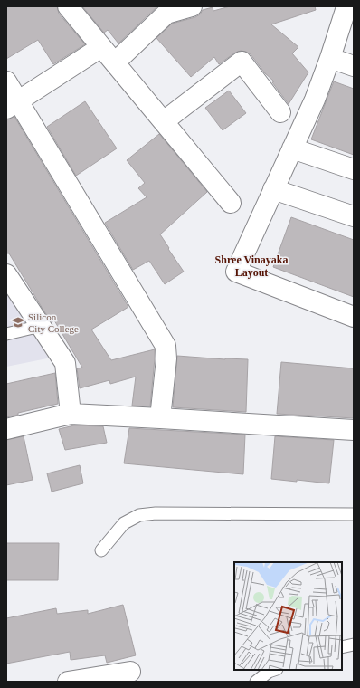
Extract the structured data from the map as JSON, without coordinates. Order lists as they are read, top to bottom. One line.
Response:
{"districts":["Shree Vinayaka Layout"],"places":{"school or university":["Silicon City College"]}}
